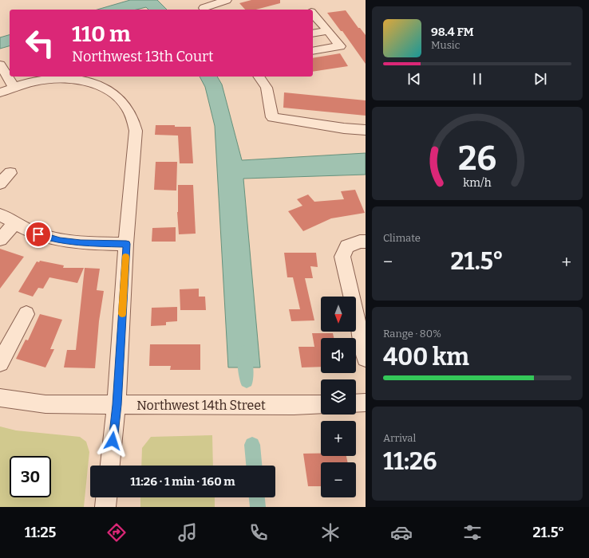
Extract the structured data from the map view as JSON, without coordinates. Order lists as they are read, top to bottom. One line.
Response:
{"streets":{"street":["Northwest 14th Street"]},"north":"bottom","page":{"turn":["110 m","Northwest 13th Court"],"song":["98.4 FM","Music"],"tile":["Climate",["Range · 80%","400 km"],["Arrival","11:26"]],"heat":["−","21.5°","+"],"map_buttons":["+","−"],"limit":"30","trip":"11:26 · 1 min · 160 m","tabs":["11:25","21.5°"],"gauge":["26","km/h"]}}
